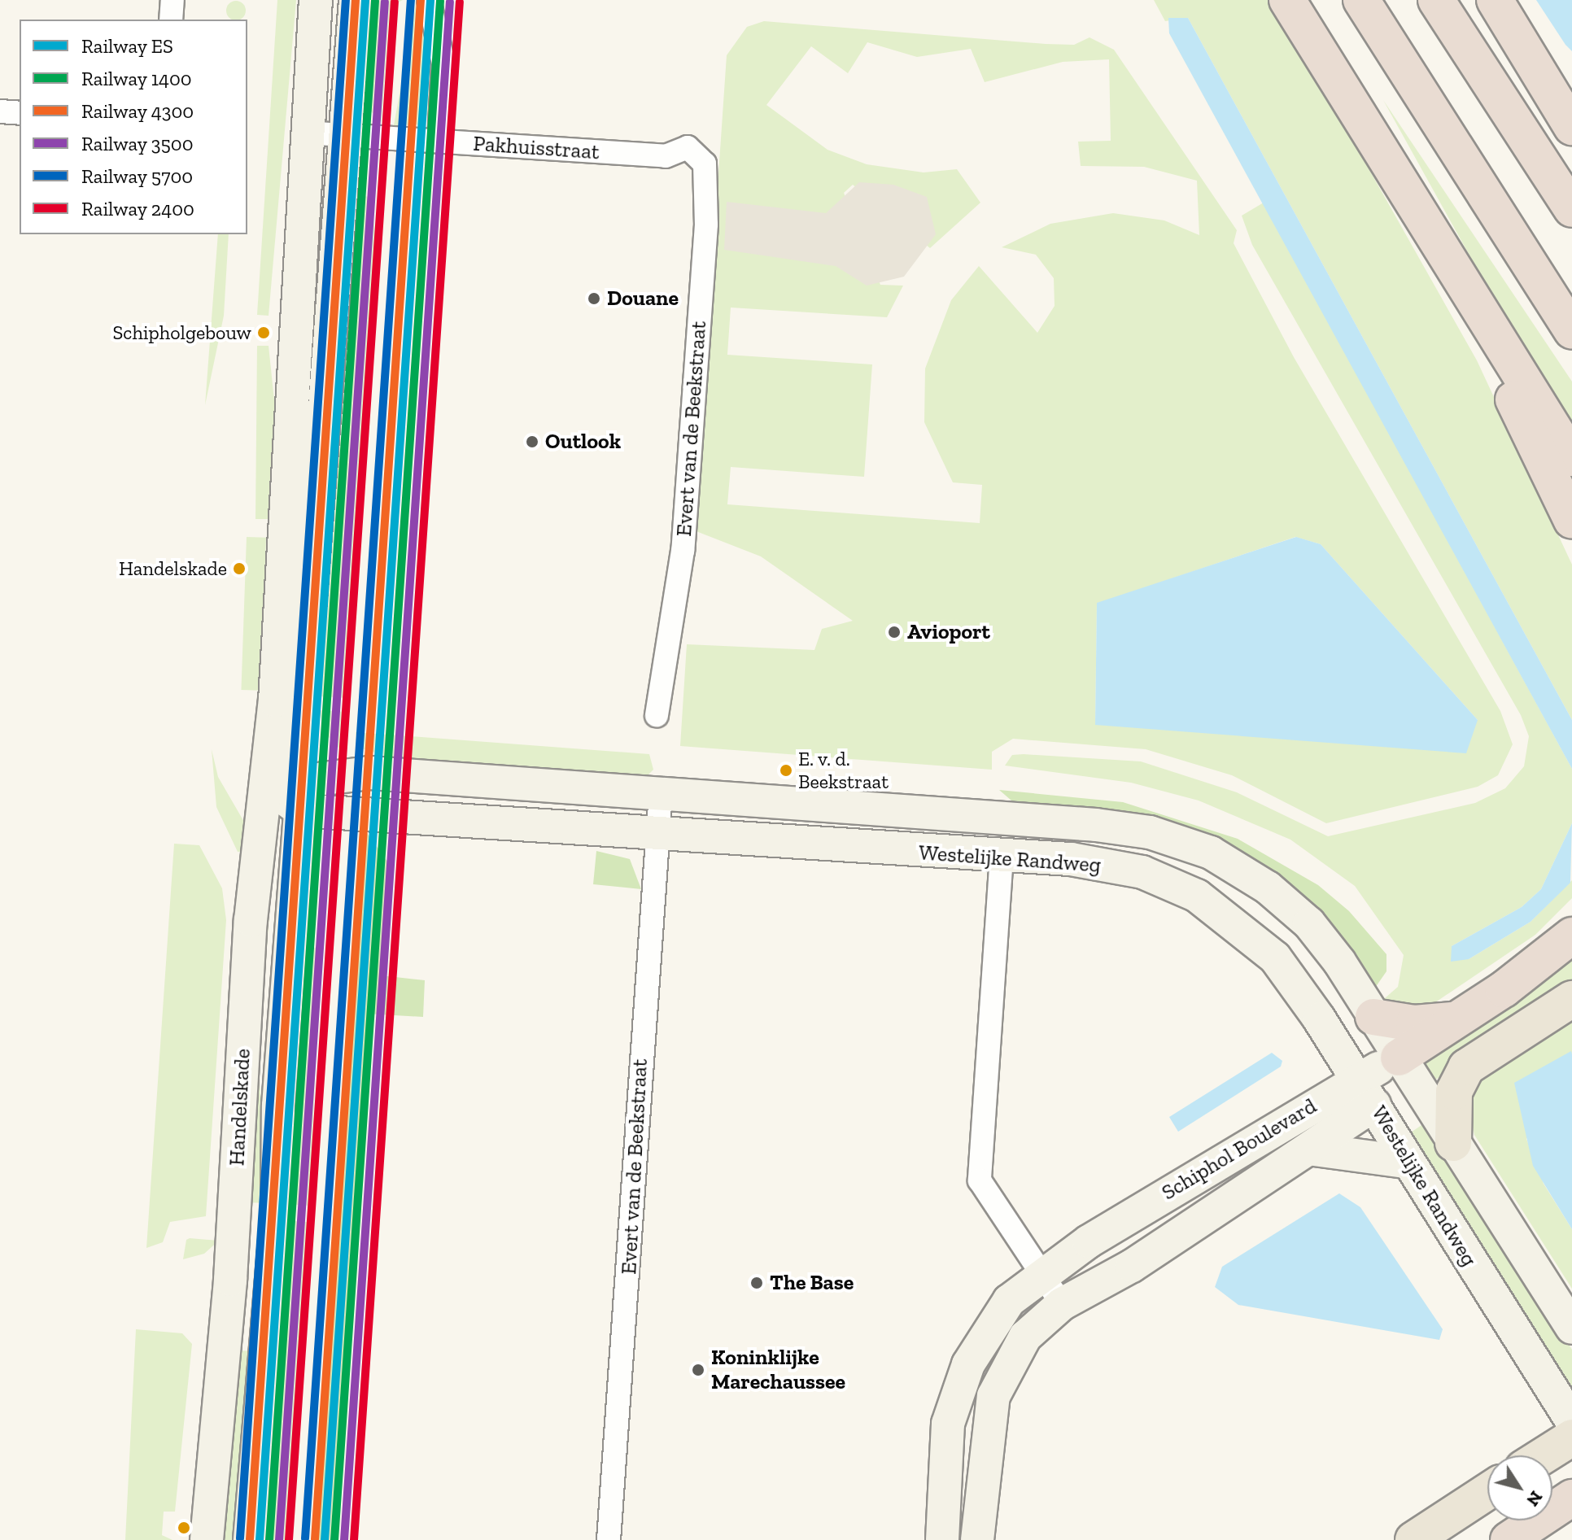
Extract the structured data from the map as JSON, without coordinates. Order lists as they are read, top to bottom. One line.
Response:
{"streets":{"street":["Pakhuisstraat","Evert van de Beekstraat","Westelijke Randweg","Handelskade","Schiphol Boulevard"]},"crossings":[["Pakhuisstraat","Evert van de Beekstraat"],["Pakhuisstraat","Handelskade"],["Evert van de Beekstraat","Westelijke Randweg"],["Westelijke Randweg","Handelskade"],["Westelijke Randweg","Schiphol Boulevard"]],"places":["Douane","Schipholgebouw","Outlook","Handelskade","Avioport","E. v. d. Beekstraat","The Base","Koninklijke Marechaussee"],"lines":["rail line ES","rail line 4300","rail line 5700","rail line 1400","rail line 3500","rail line 2400"],"legend":["Railway ES","Railway 1400","Railway 4300","Railway 3500","Railway 5700","Railway 2400"],"north":"bottom right"}
